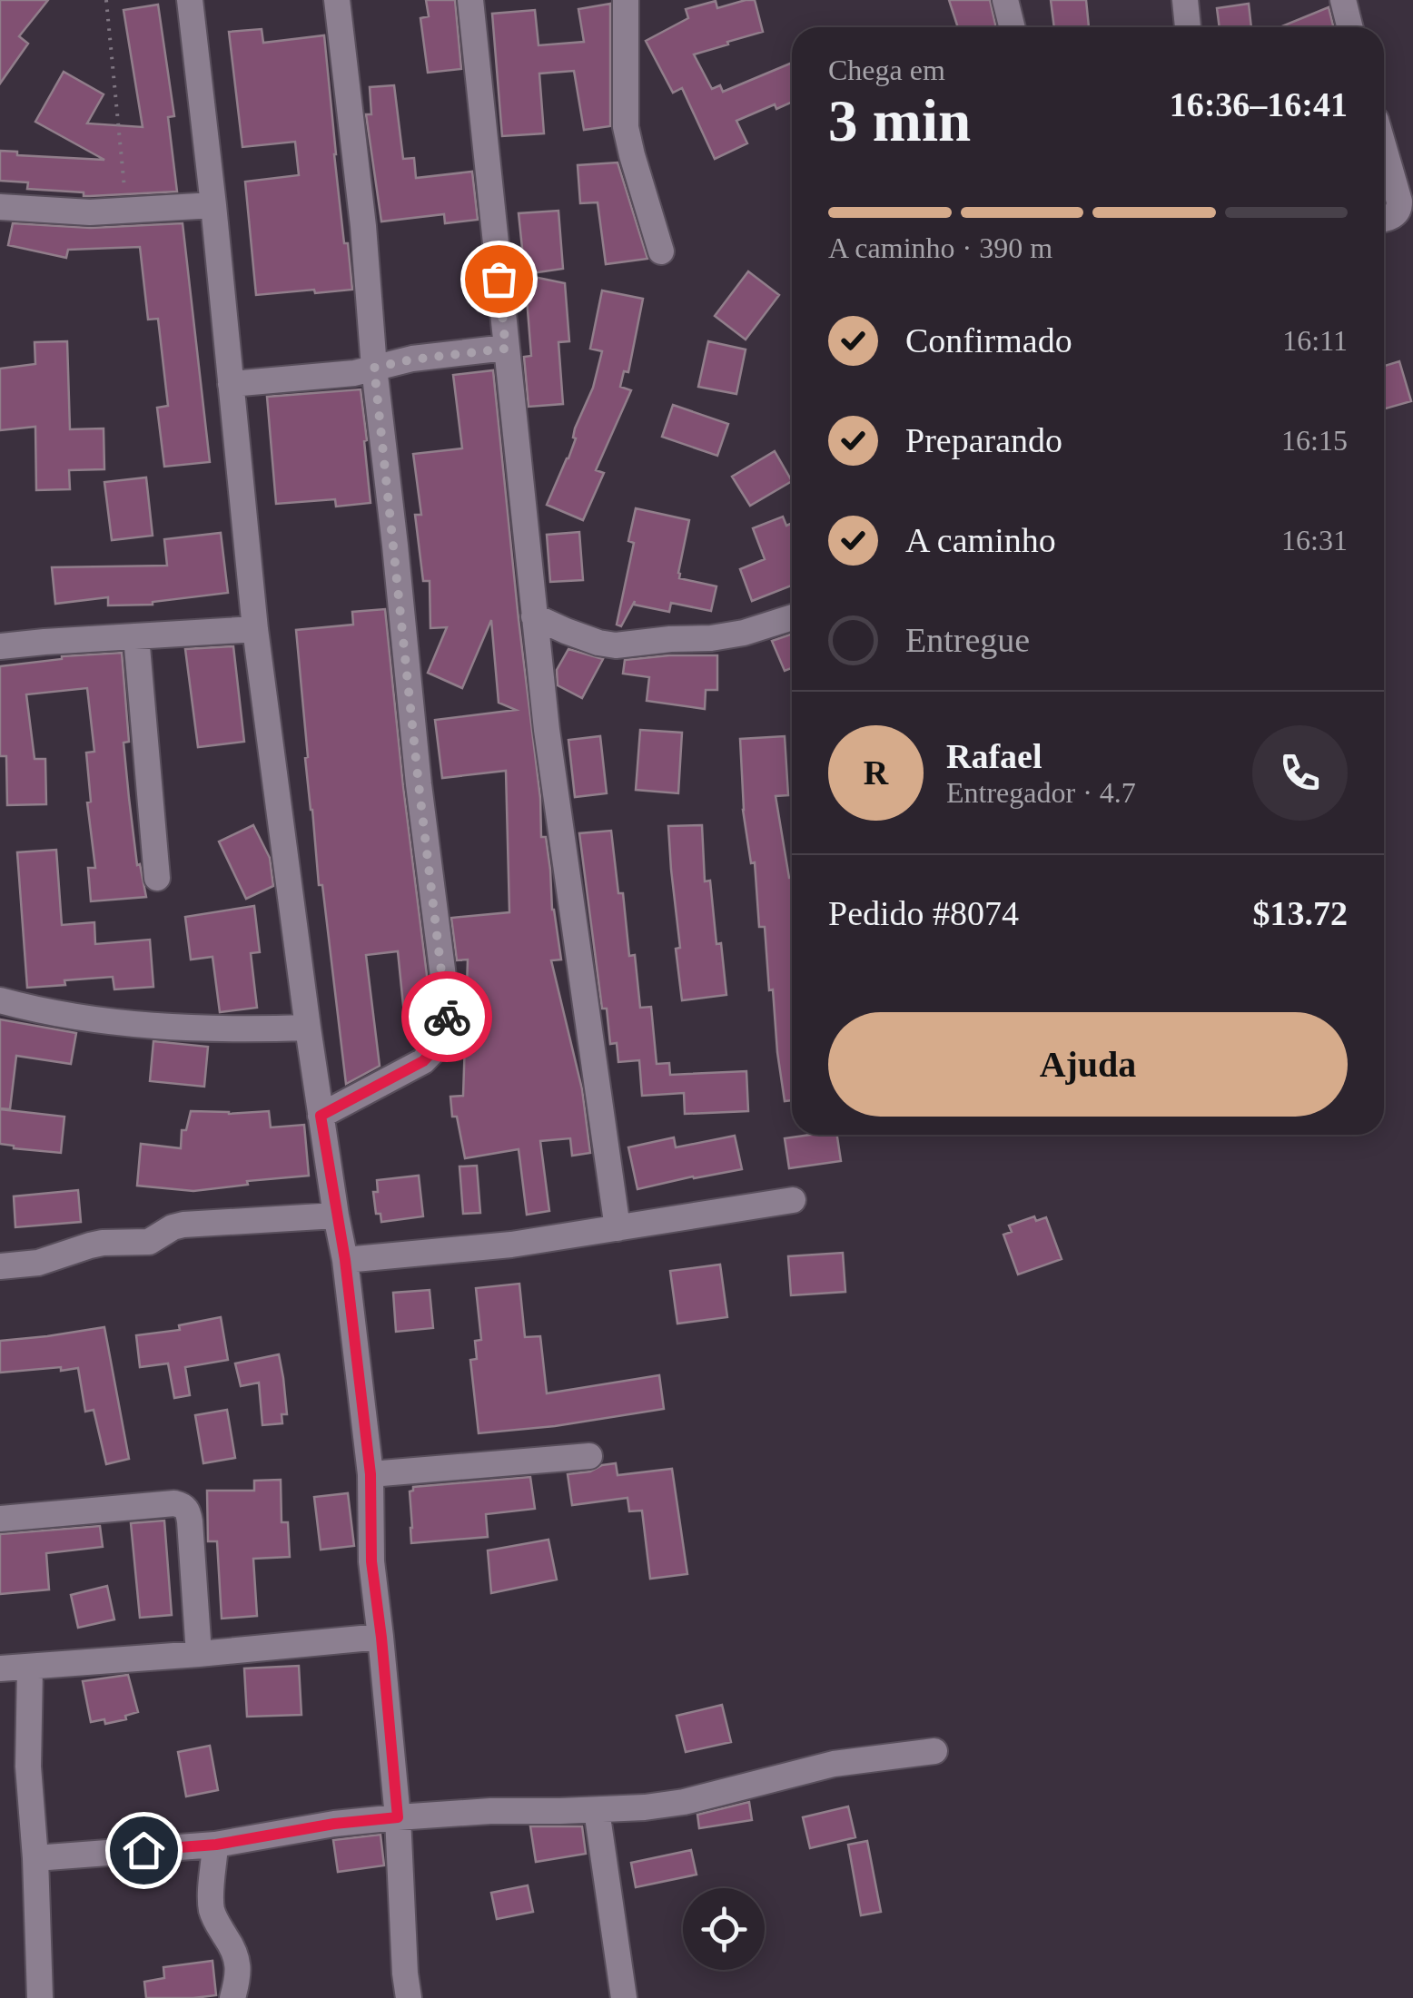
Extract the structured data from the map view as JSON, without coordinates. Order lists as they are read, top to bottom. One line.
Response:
{"page":{"heading":["3 min","Chega em","16:36–16:41"],"panel":["Rafael","Entregador · 4.7","Pedido #8074","$13.72"],"bar":"A caminho · 390 m","list":[["Confirmado","16:11"],["Preparando","16:15"],["A caminho","16:31"],"Entregue"],"round":"R","buttons":"Ajuda"}}
